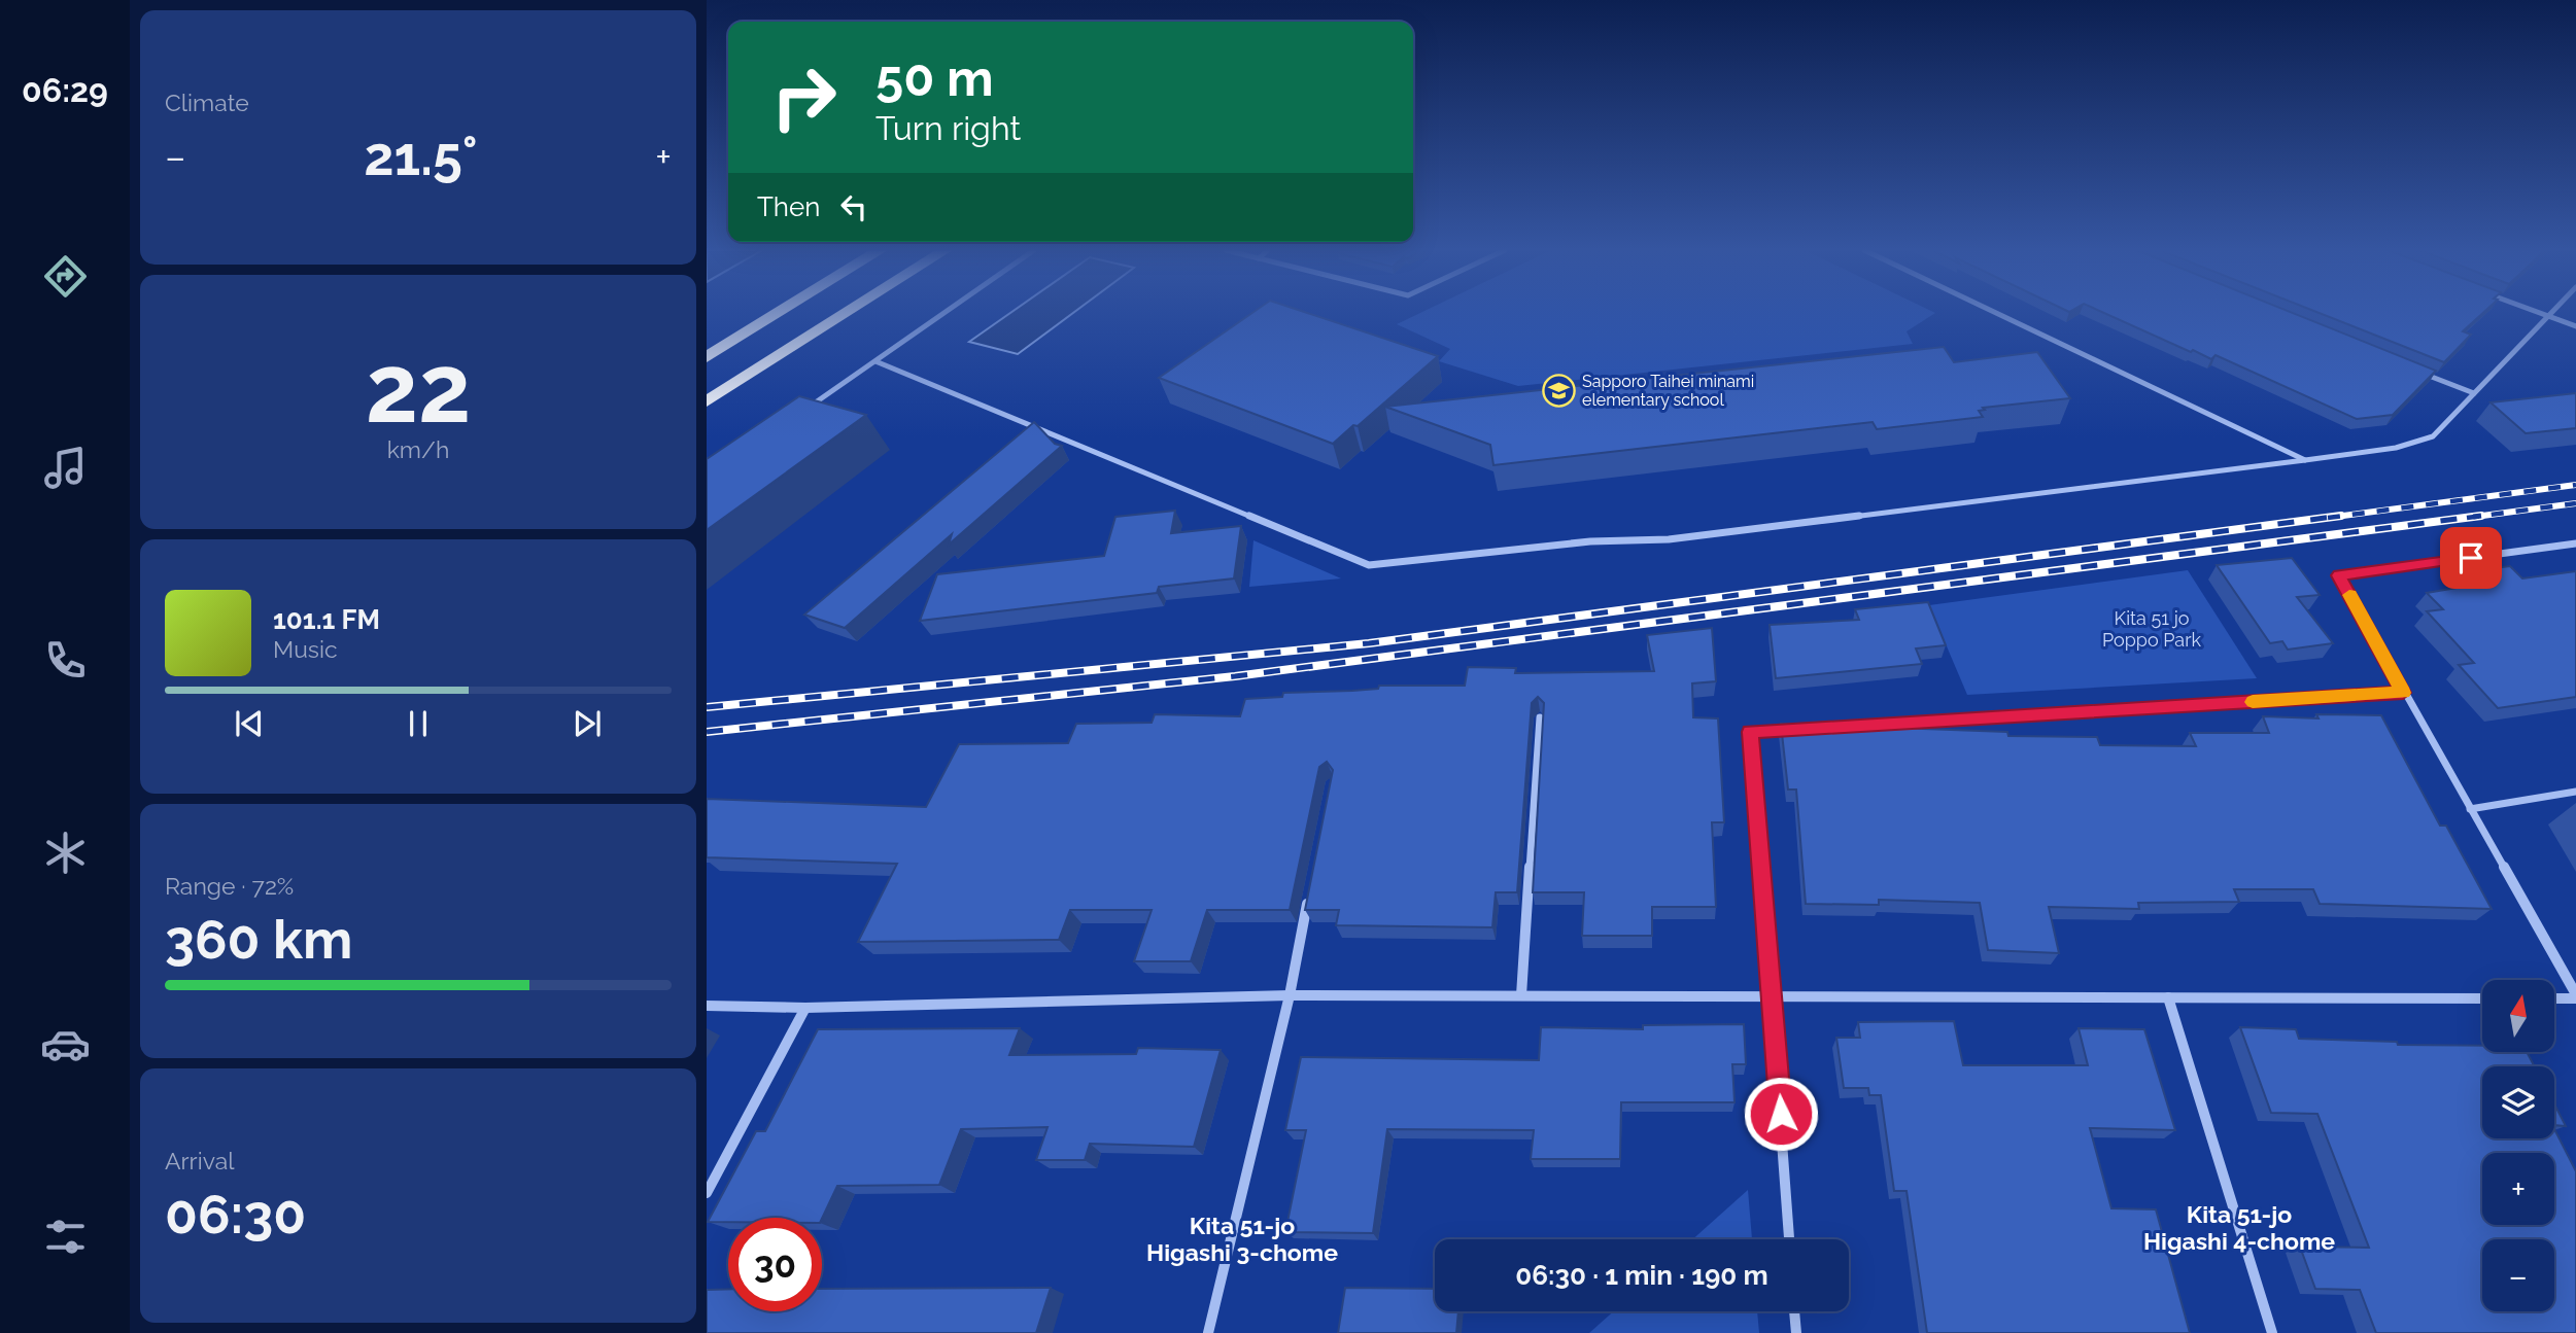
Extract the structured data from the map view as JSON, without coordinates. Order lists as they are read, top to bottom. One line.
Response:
{"districts":["Kita 51-jo Higashi 4-chome","Kita 51-jo Higashi 3-chome"],"parks":["Kita 51 jo Poppo Park"],"places":{"school or university":["Sapporo Taihei minami elementary school"]},"north":"top","page":{"tabs":"06:29","tile":["Climate",["22","km/h"],["Range · 72%","360 km"],["Arrival","06:30"]],"turn":["50 m","Turn right"],"heat":["−","21.5°","+"],"then":"Then","song":["101.1 FM","Music"],"map_buttons":["+","−"],"limit":"30","trip":"06:30 · 1 min · 190 m"}}
